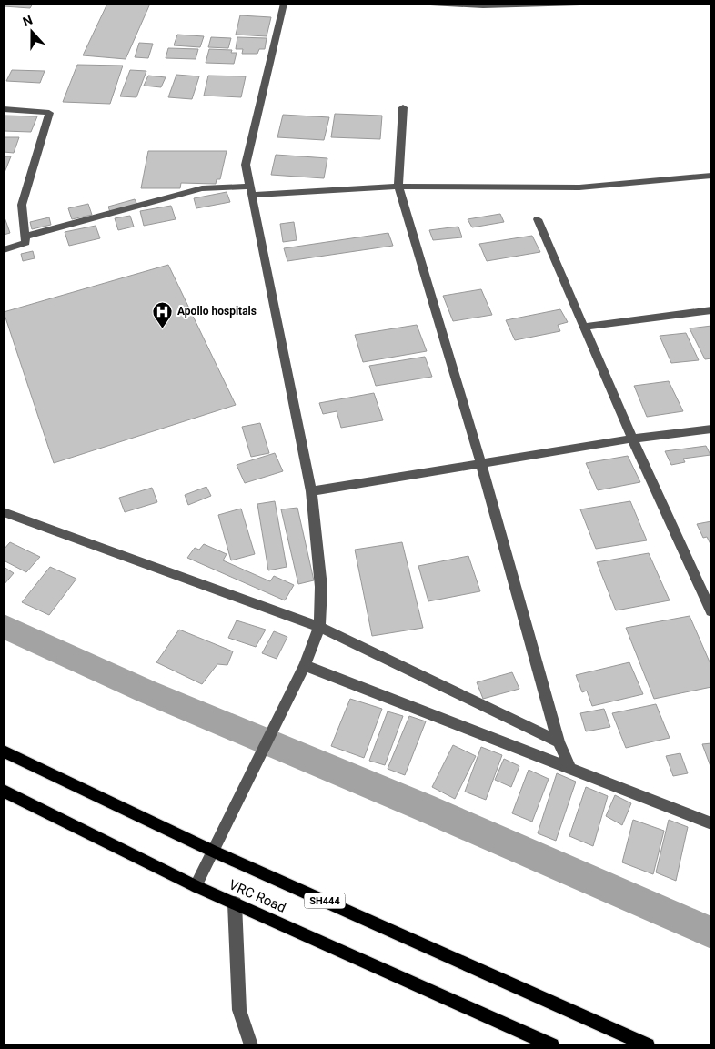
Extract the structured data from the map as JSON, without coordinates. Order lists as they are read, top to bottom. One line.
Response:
{"streets":{"main road":["VRC Road","SH444"]},"places":{"hospital":["Apollo hospitals"]},"north":"top"}
